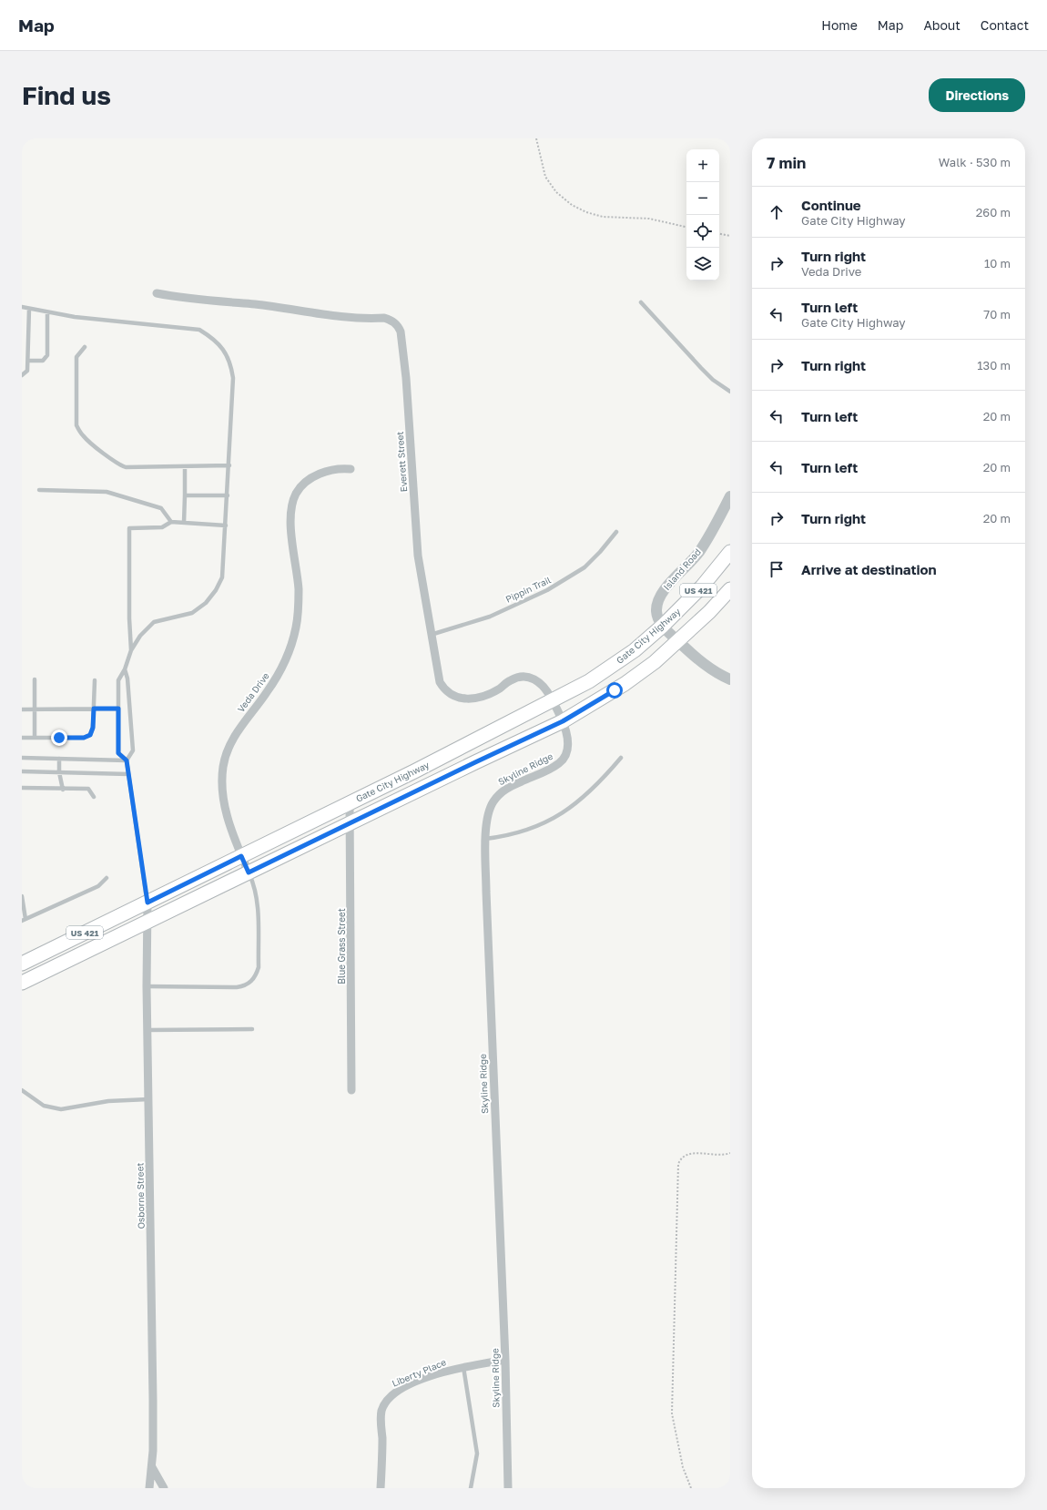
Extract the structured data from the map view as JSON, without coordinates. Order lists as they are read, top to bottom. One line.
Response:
{"streets":{"main road":["US 421","Gate City Highway"],"street":["Everett Street","Island Road","Veda Drive","Skyline Ridge","Blue Grass Street","Osborne Street","Liberty Place"],"lane":["Pippin Trail"]},"crossings":[["Everett Street","Pippin Trail"],["Everett Street","Gate City Highway"],["Everett Street","Skyline Ridge"],["Island Road","Gate City Highway"],["Gate City Highway","Veda Drive"],["Gate City Highway","Skyline Ridge"],["Gate City Highway","Blue Grass Street"],["Gate City Highway","Osborne Street"],["Skyline Ridge","Liberty Place"]],"page":{"header":"Map","nav":["Home","Map","About","Contact"],"buttons":"Directions","title":"Find us","heading":["7 min","Walk · 530 m"],"map_buttons":["+","−"],"list":[["Continue","Gate City Highway","260 m"],["Turn right","Veda Drive","10 m"],["Turn left","Gate City Highway","70 m"],["Turn right","130 m"],["Turn left","20 m"],["Turn left","20 m"],["Turn right","20 m"],"Arrive at destination"]}}
